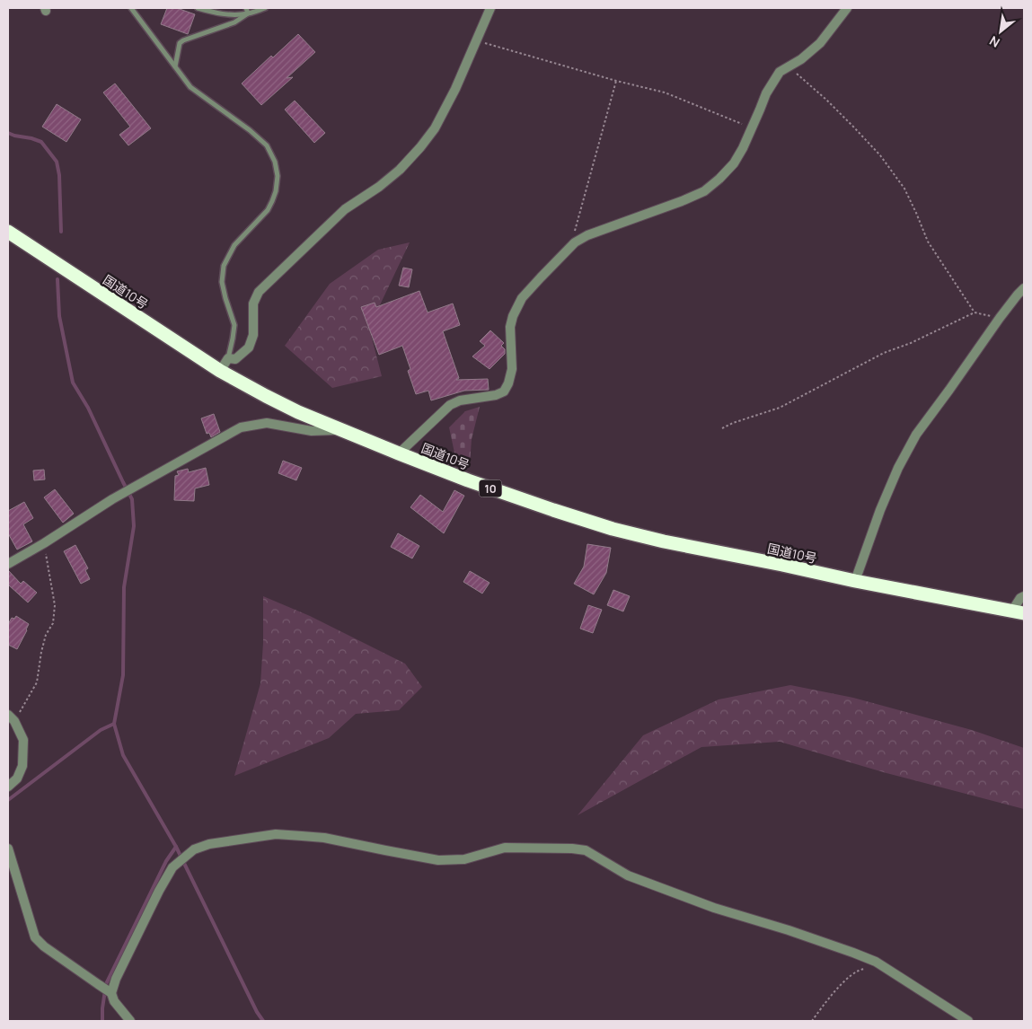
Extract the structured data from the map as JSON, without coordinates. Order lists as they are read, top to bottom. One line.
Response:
{"streets":{"highway":["国道10号","10"]},"north":"bottom left"}
